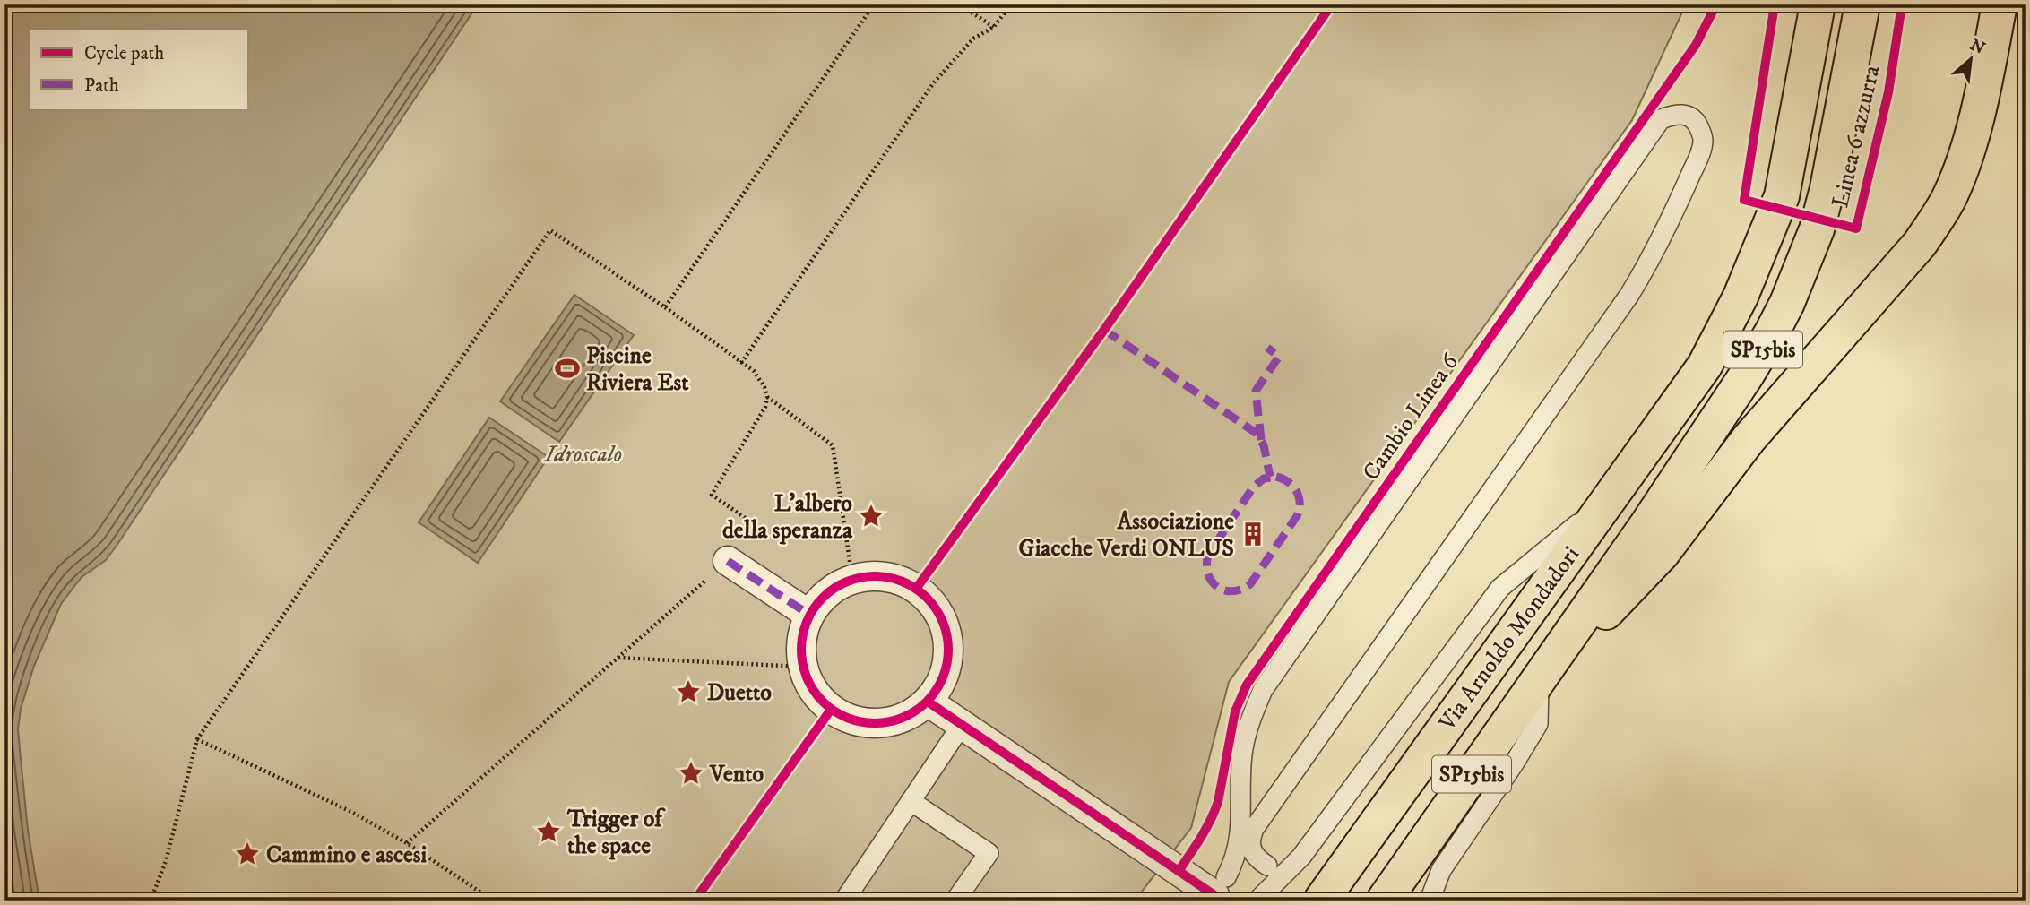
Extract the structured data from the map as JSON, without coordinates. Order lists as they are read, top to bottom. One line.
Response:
{"streets":{"highway":["SP15bis","Via Arnoldo Mondadori"],"cycle path":["Linea 6 azzurra","Cambio Linea 6"]},"crossings":[["SP15bis","Via Arnoldo Mondadori"]],"parks":["Idroscalo"],"places":{"sports":["Piscine Riviera Est"],"place":["L'albero della speranza","Duetto","Vento","Trigger of the space","Cammino e ascesi"],"building":["Associazione Giacche Verdi ONLUS"]},"legend":["Cycle path","Path"],"north":"top right"}
